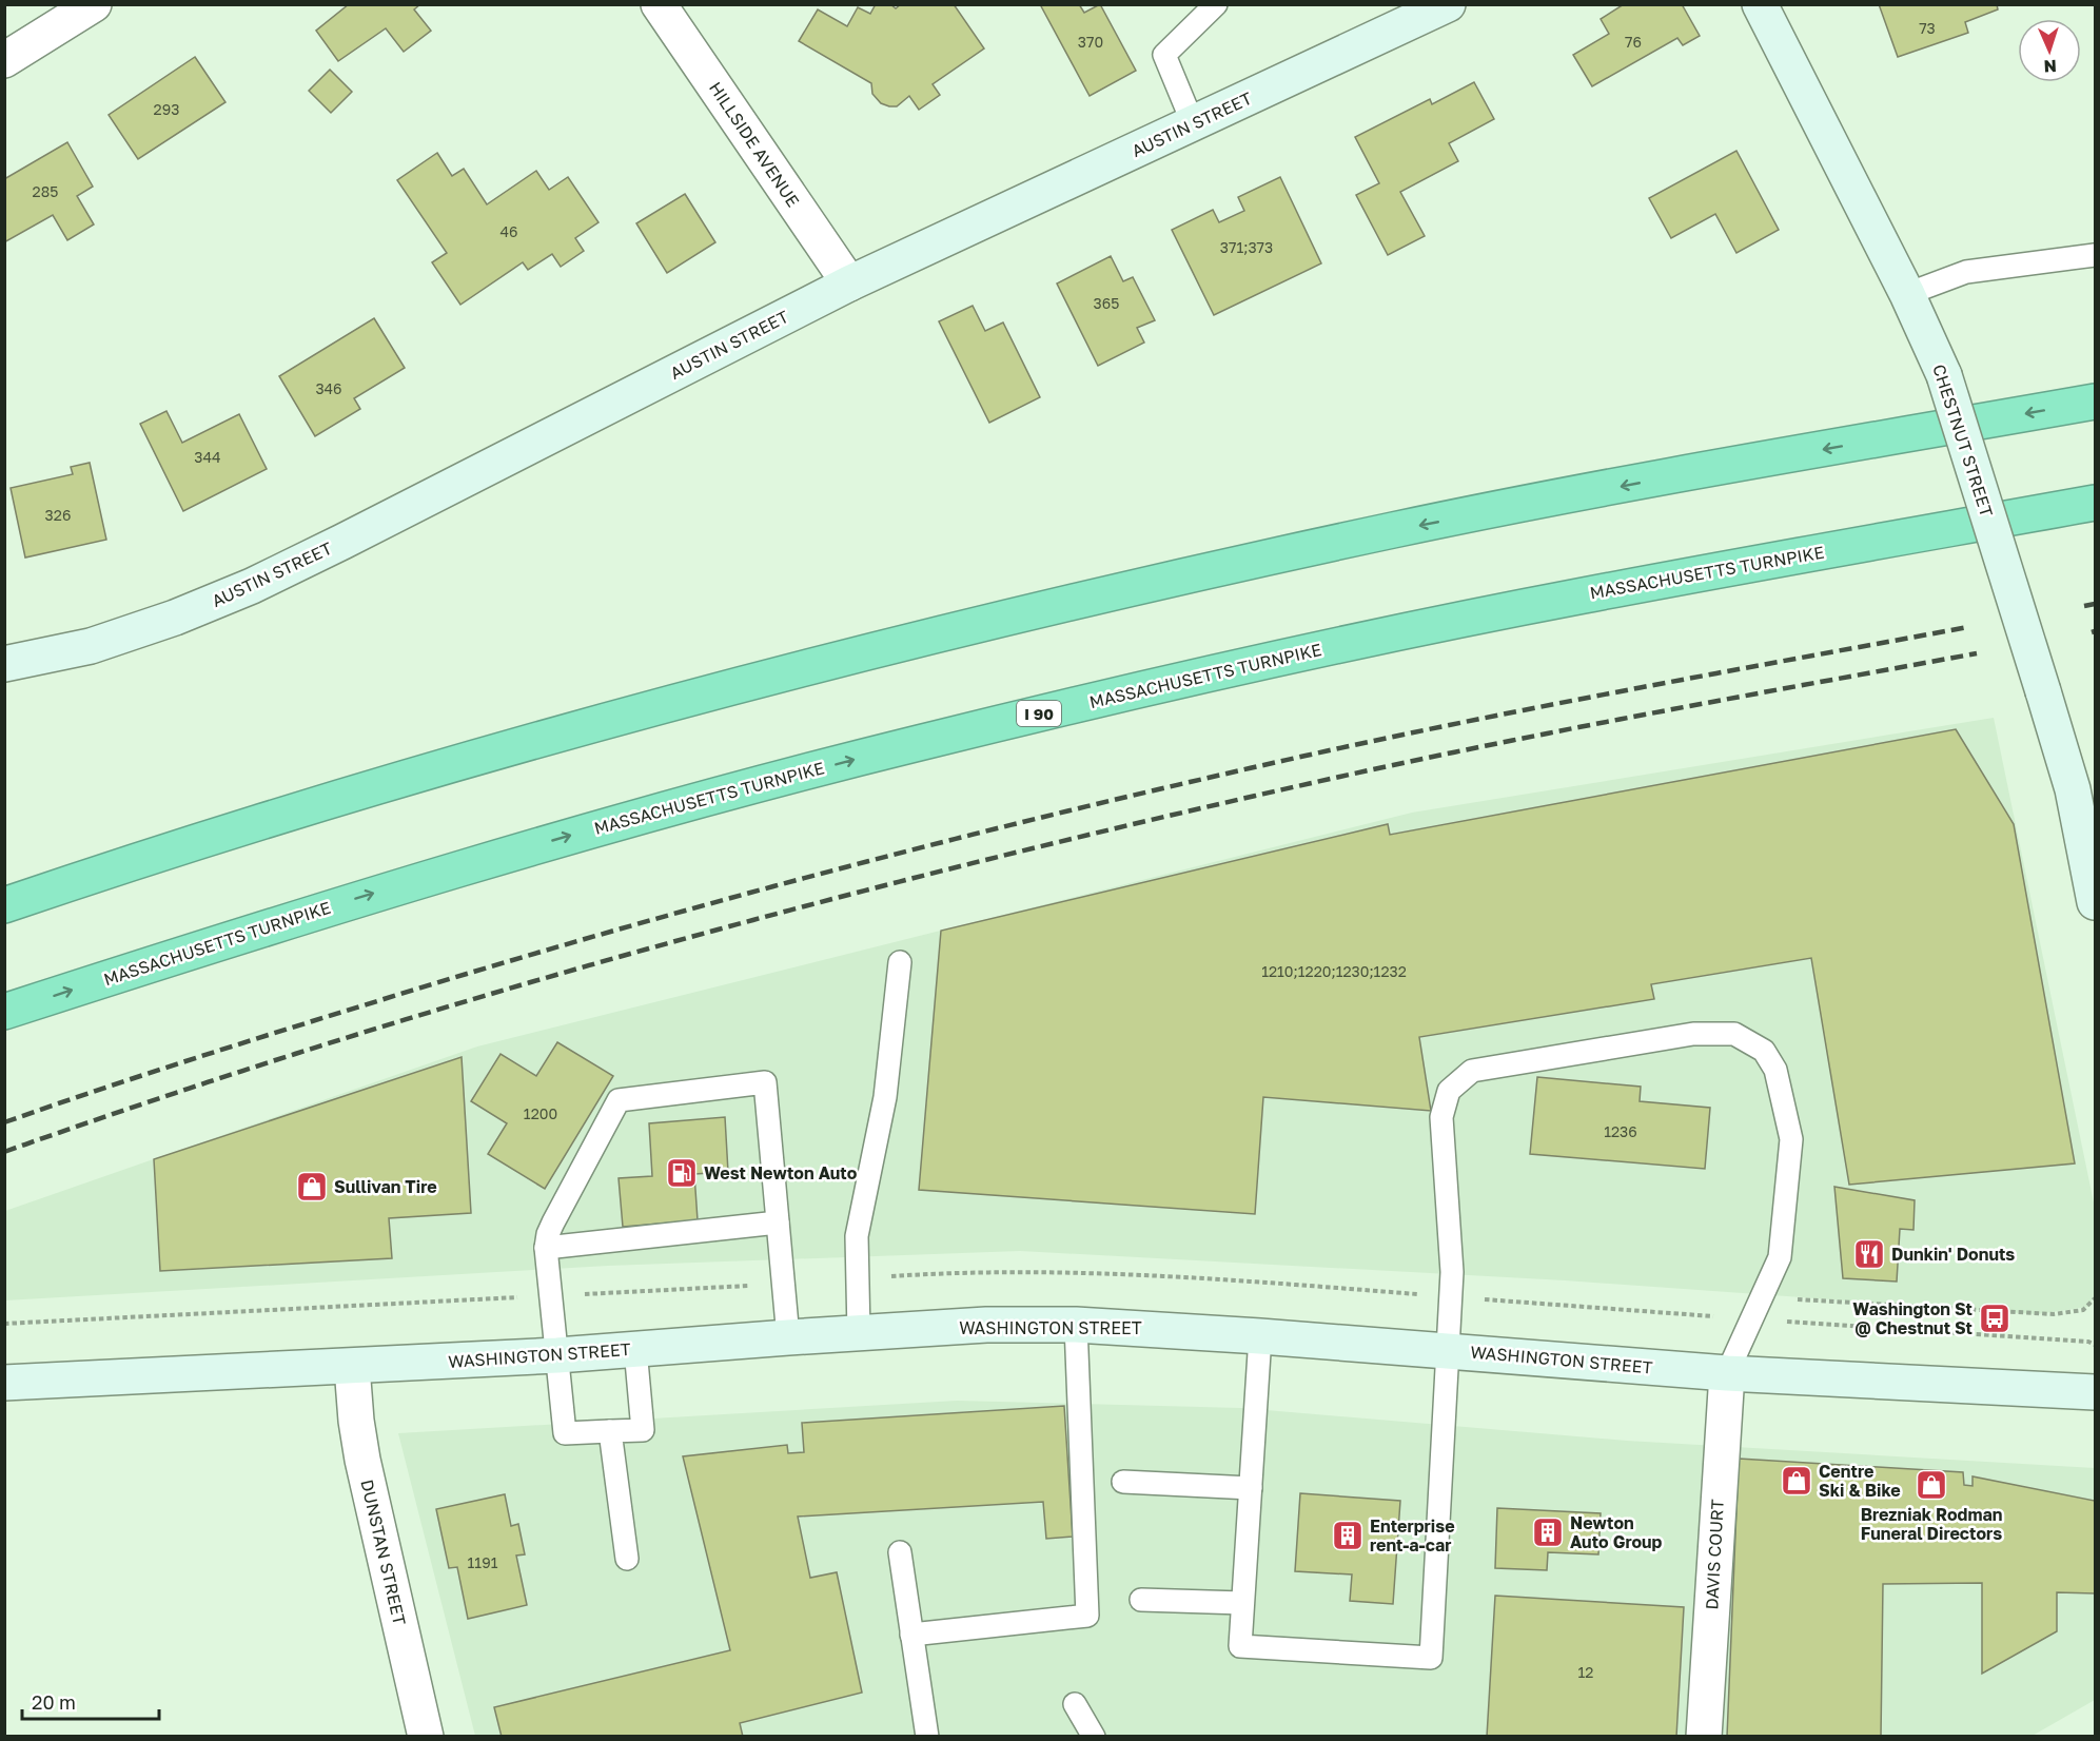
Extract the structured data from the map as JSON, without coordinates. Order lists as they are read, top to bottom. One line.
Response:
{"streets":{"highway":["MASSACHUSETTS TURNPIKE","I 90"],"main road":["AUSTIN STREET","CHESTNUT STREET","WASHINGTON STREET"],"street":["HILLSIDE AVENUE","DUNSTAN STREET","DAVIS COURT"]},"crossings":[["AUSTIN STREET","HILLSIDE AVENUE"],["WASHINGTON STREET","DUNSTAN STREET"],["WASHINGTON STREET","DAVIS COURT"]],"places":{"fuel station":["West Newton Auto"],"shop":["Sullivan Tire","Centre Ski & Bike","Brezniak Rodman Funeral Directors"],"restaurant":["Dunkin' Donuts"],"bus stop":["Washington St @ Chestnut St"],"building":["Newton Auto Group","Enterprise rent-a-car"]},"house_numbers":["73","370","76","293","285","46","371;373","365","346","344","326","1210;1220;1230;1232","1200","1236","1191","12"],"scale_bar":"20 m","north":"bottom"}
